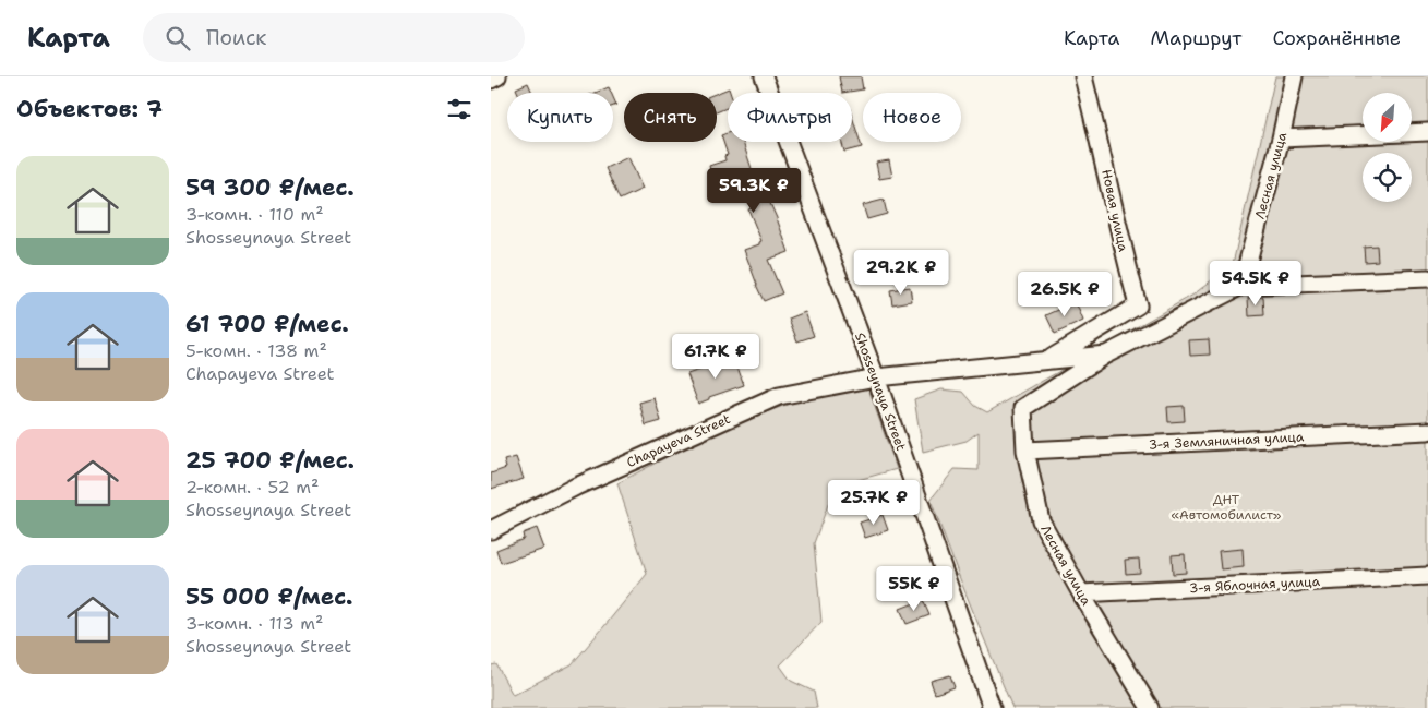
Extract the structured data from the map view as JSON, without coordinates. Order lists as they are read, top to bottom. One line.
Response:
{"streets":{"street":["Лесная улица","Новая улица","Shosseynaya Street","Chapayeva Street","3-я Земляничная улица","3-я Яблочная улица"]},"crossings":[["Лесная улица","Новая улица"],["Лесная улица","Shosseynaya Street"],["Лесная улица","Chapayeva Street"],["Лесная улица","3-я Земляничная улица"],["Лесная улица","3-я Яблочная улица"],["Shosseynaya Street","Chapayeva Street"]],"parks":["ДНТ «Автомобилист»"],"north":"bottom left","page":{"header":"Карта","search":"Поиск","nav":["Карта","Маршрут","Сохранённые"],"heading":"Объектов: 7","chip":["Купить","Снять","Фильтры","Новое"],"list":[{"name":"59 300 ₽/мес.","note":"3-комн. · 110 m² · Shosseynaya Street"},{"name":"61 700 ₽/мес.","note":"5-комн. · 138 m² · Chapayeva Street"},{"name":"25 700 ₽/мес.","note":"2-комн. · 52 m² · Shosseynaya Street"},{"name":"55 000 ₽/мес.","note":"3-комн. · 113 m² · Shosseynaya Street"}],"price":["59.3K ₽","29.2K ₽","54.5K ₽","26.5K ₽","61.7K ₽","25.7K ₽","55K ₽"]}}
